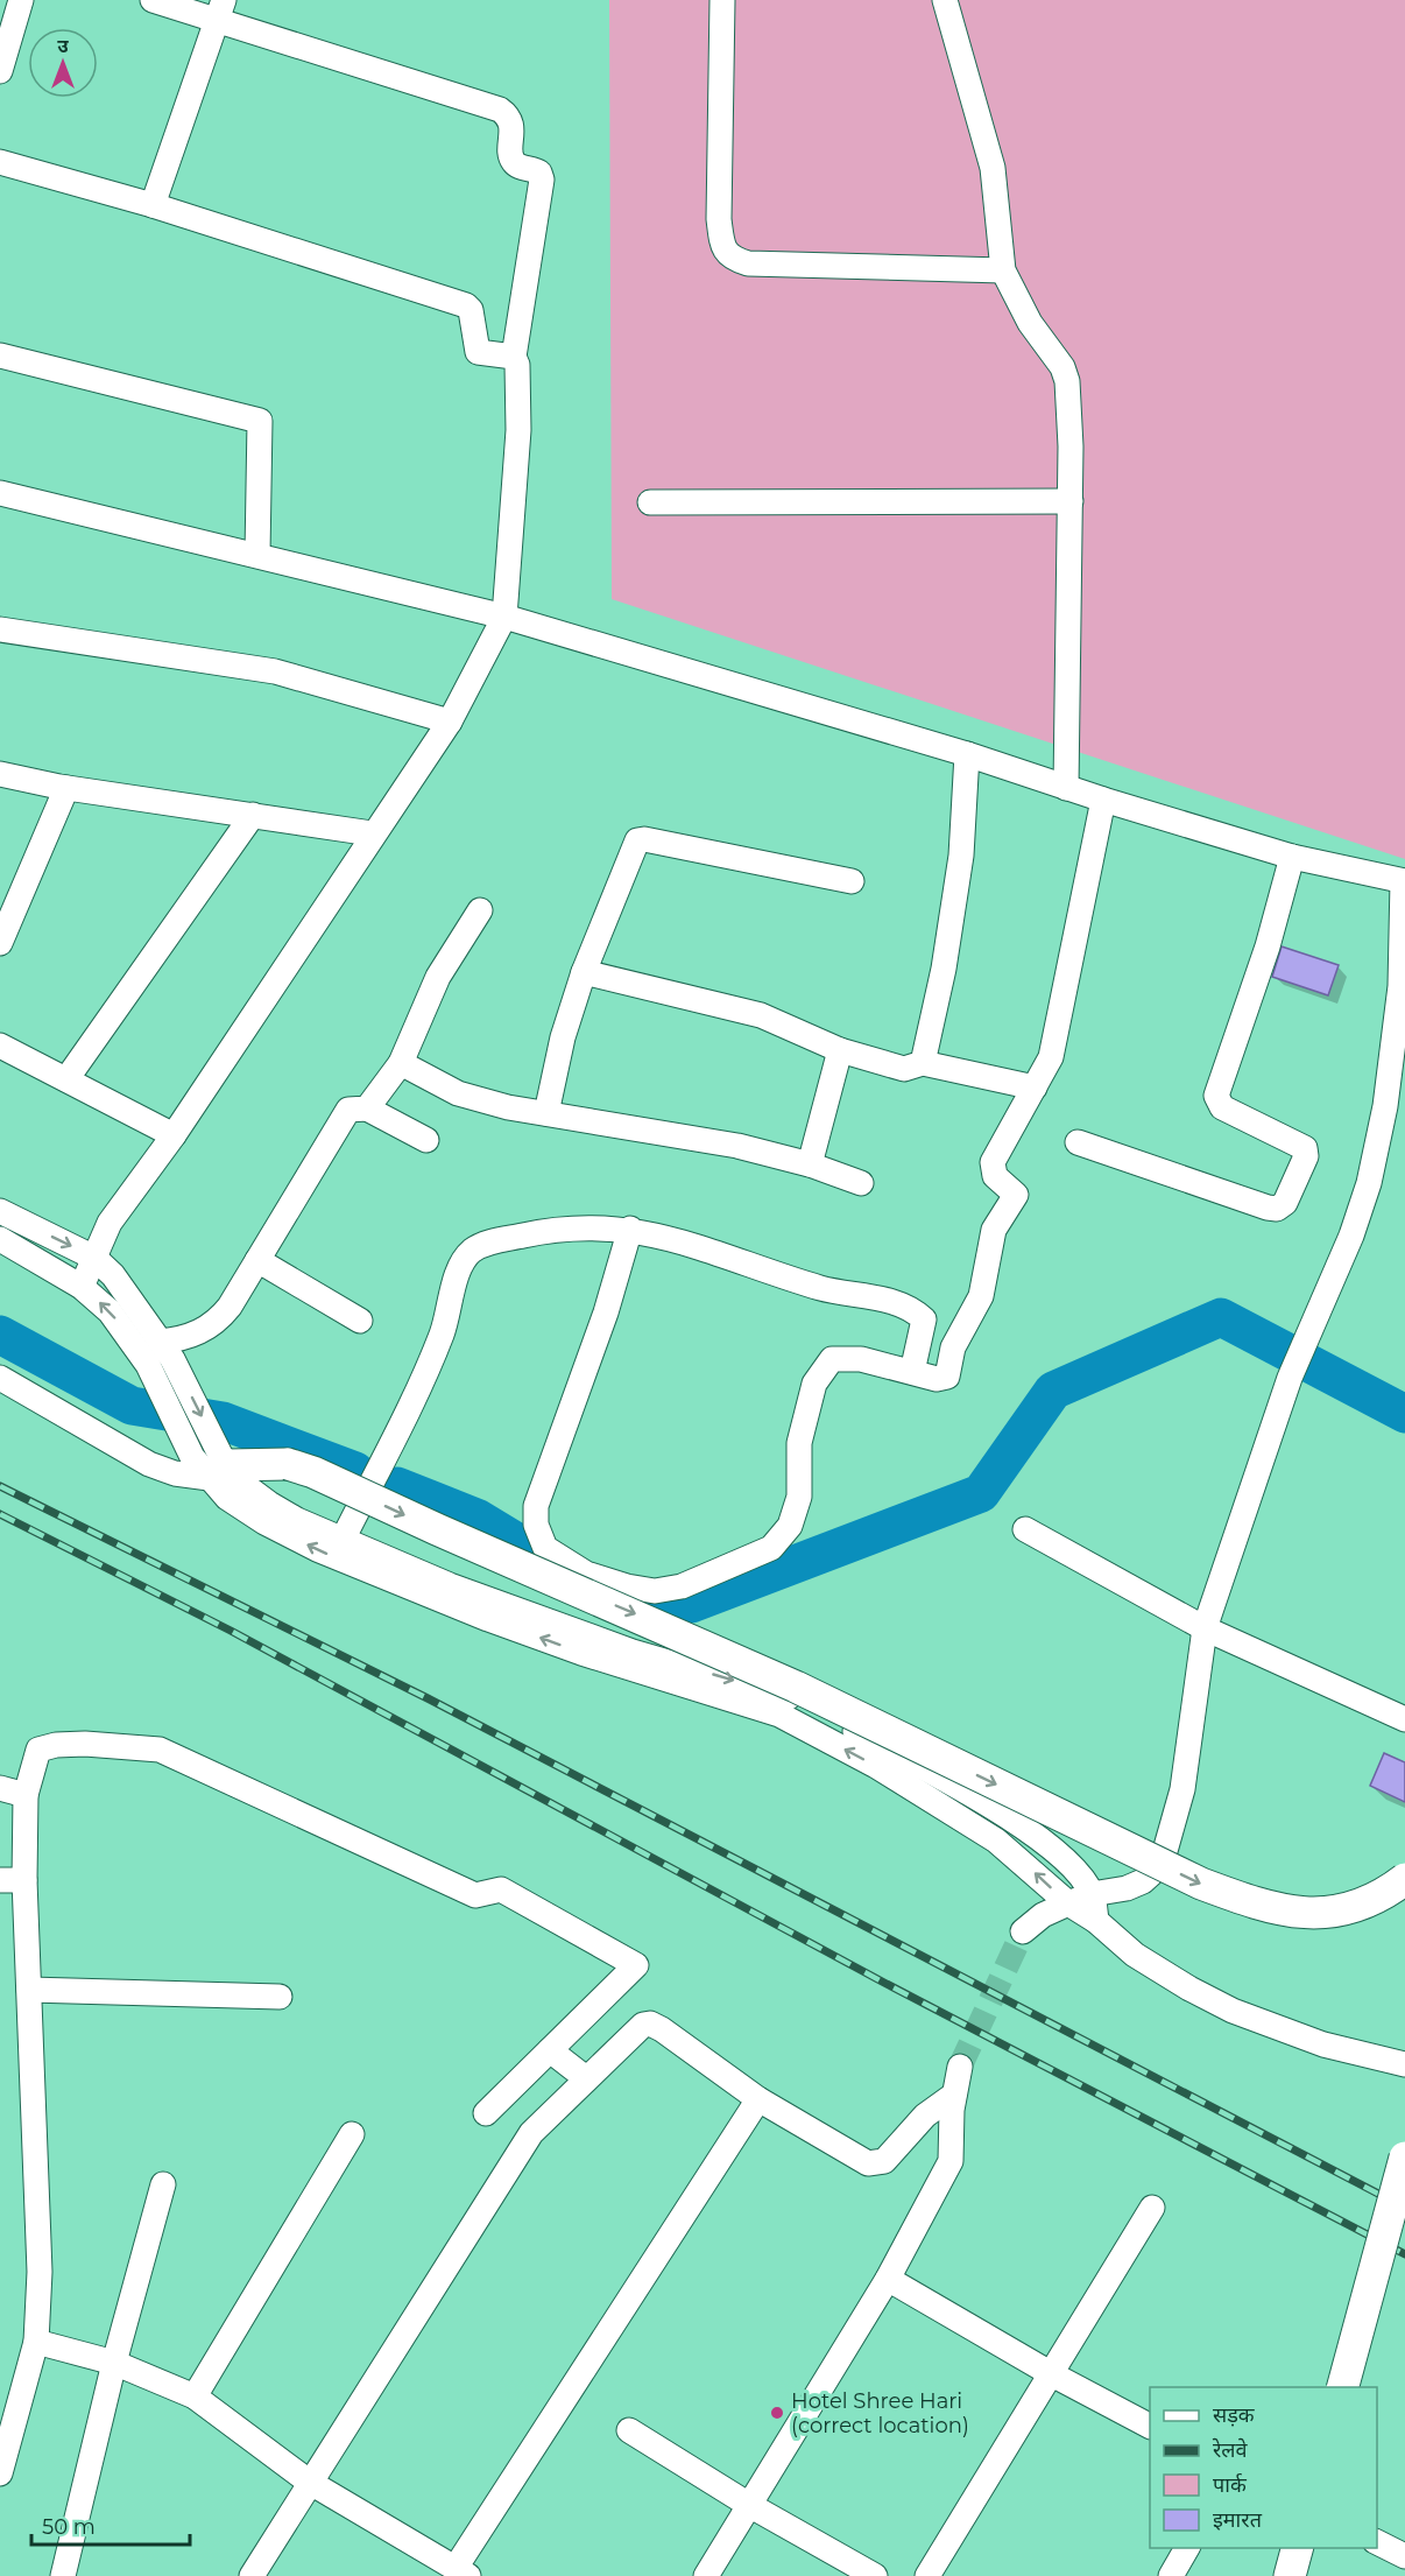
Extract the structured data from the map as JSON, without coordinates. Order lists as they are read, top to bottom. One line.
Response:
{"places":["Hotel Shree Hari (correct location)"],"legend":["सड़क","रेलवे","पार्क","इमारत"],"scale_bar":"50 m","north":"top"}
